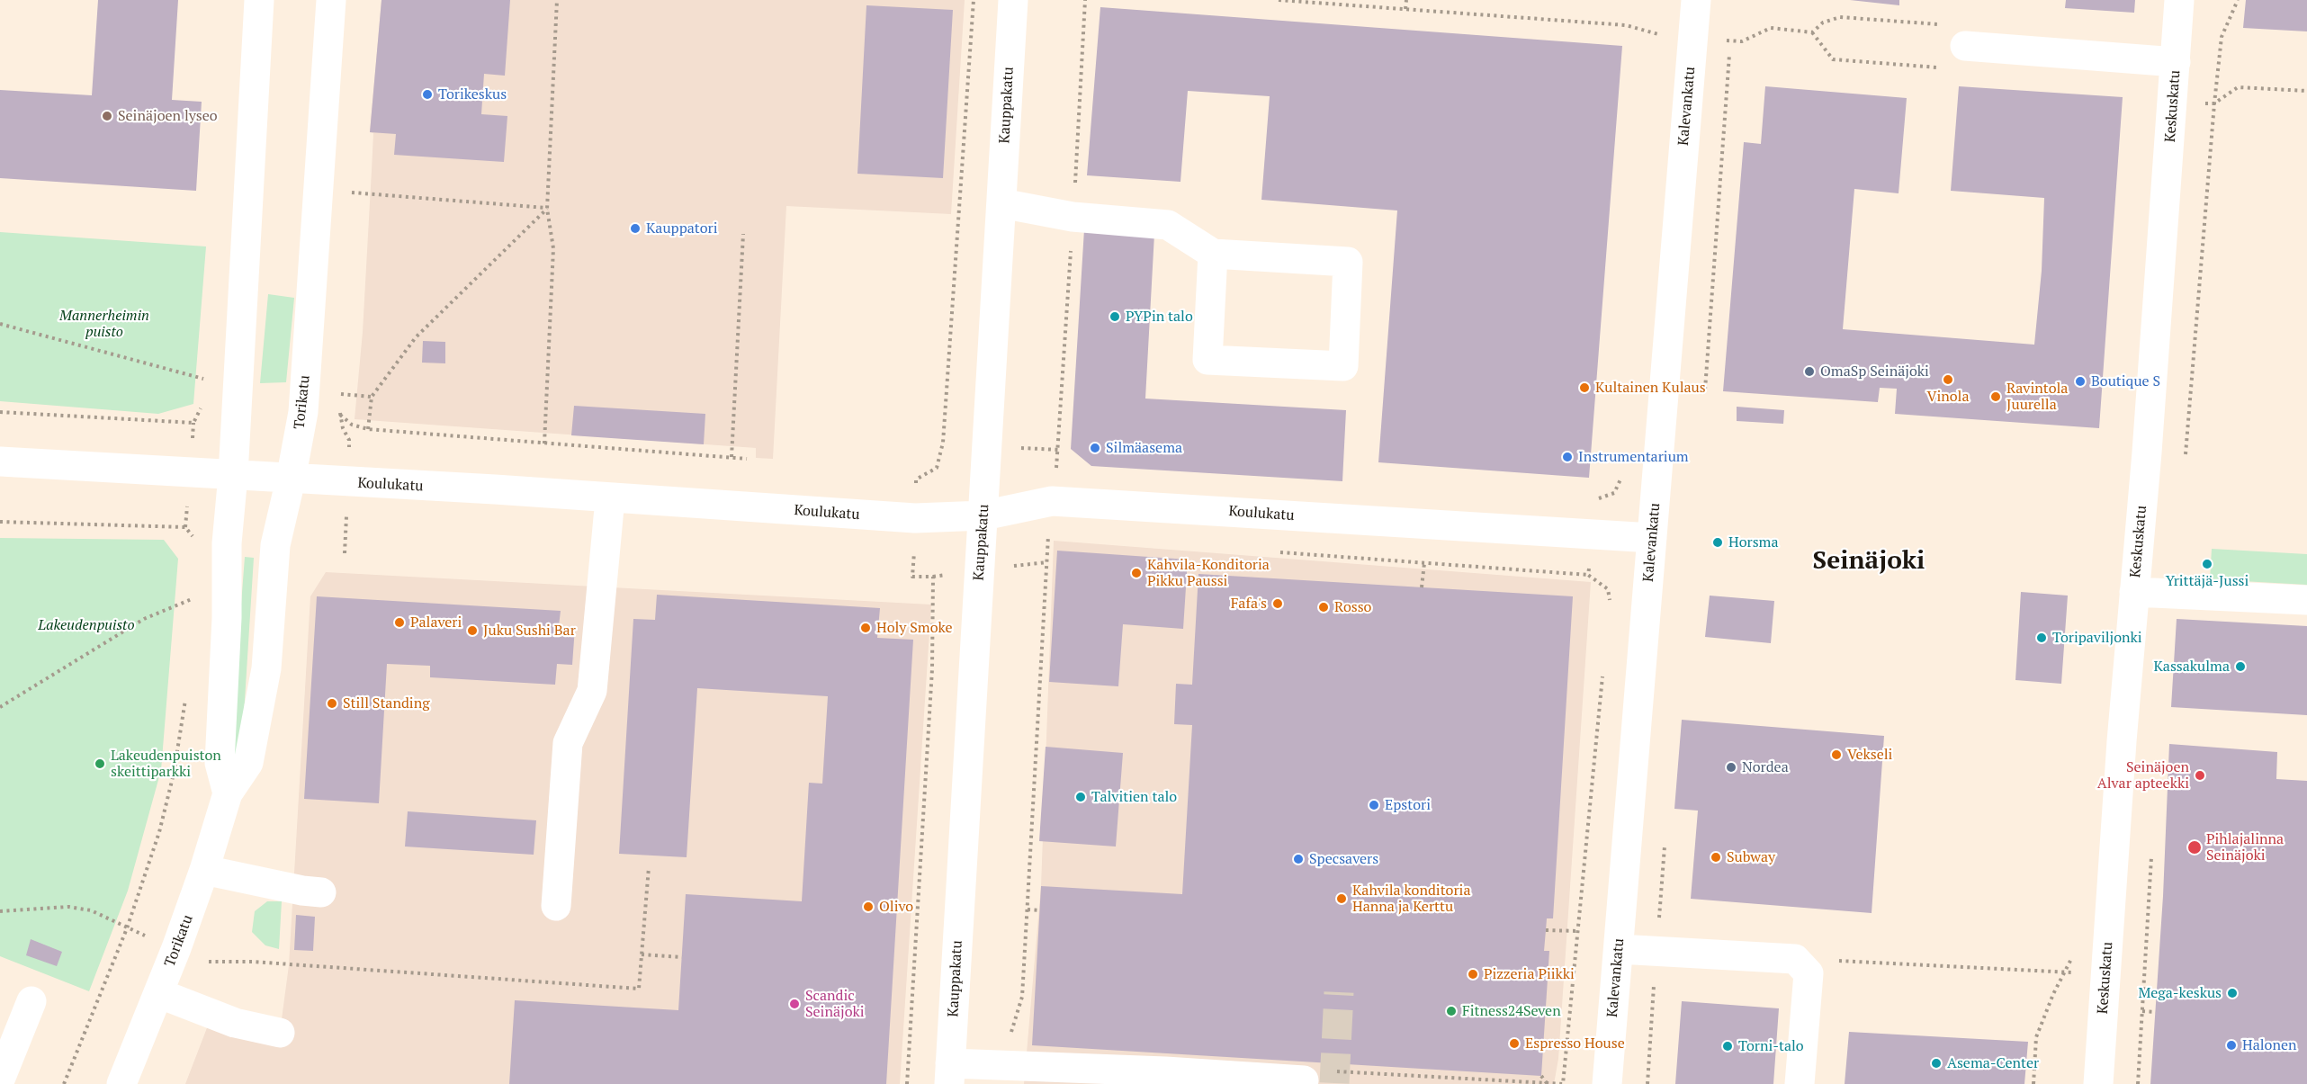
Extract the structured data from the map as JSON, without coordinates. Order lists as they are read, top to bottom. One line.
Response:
{"streets":{"street":["Kauppakatu","Kalevankatu","Keskuskatu","Torikatu","Koulukatu"]},"crossings":[["Kauppakatu","Koulukatu"],["Kalevankatu","Koulukatu"],["Torikatu","Koulukatu"]],"districts":["Seinäjoki"],"parks":["Mannerheimin puisto","Lakeudenpuisto"],"places":["Torikeskus","Seinäjoen lyseo","Kauppatori","PYPin talo","OmaSp Seinäjoki","Vinola","Boutique S","Kultainen Kulaus","Ravintola Juurella","Silmäasema","Instrumentarium","Horsma","Yrittäjä-Jussi","Kahvila-Konditoria Pikku Paussi","Fafa's","Rosso","Palaveri","Holy Smoke","Juku Sushi Bar","Toripaviljonki","Kassakulma","Still Standing","Vekseli","Lakeudenpuiston skeittiparkki","Nordea","Seinäjoen Alvar apteekki","Talvitien talo","Epstori","Pihlajalinna Seinäjoki","Subway","Specsavers","Kahvila konditoria Hanna ja Kerttu","Olivo","Pizzeria Piikki","Mega-keskus","Scandic Seinäjoki","Fitness24Seven","Espresso House","Halonen","Torni-talo","Asema-Center"]}
